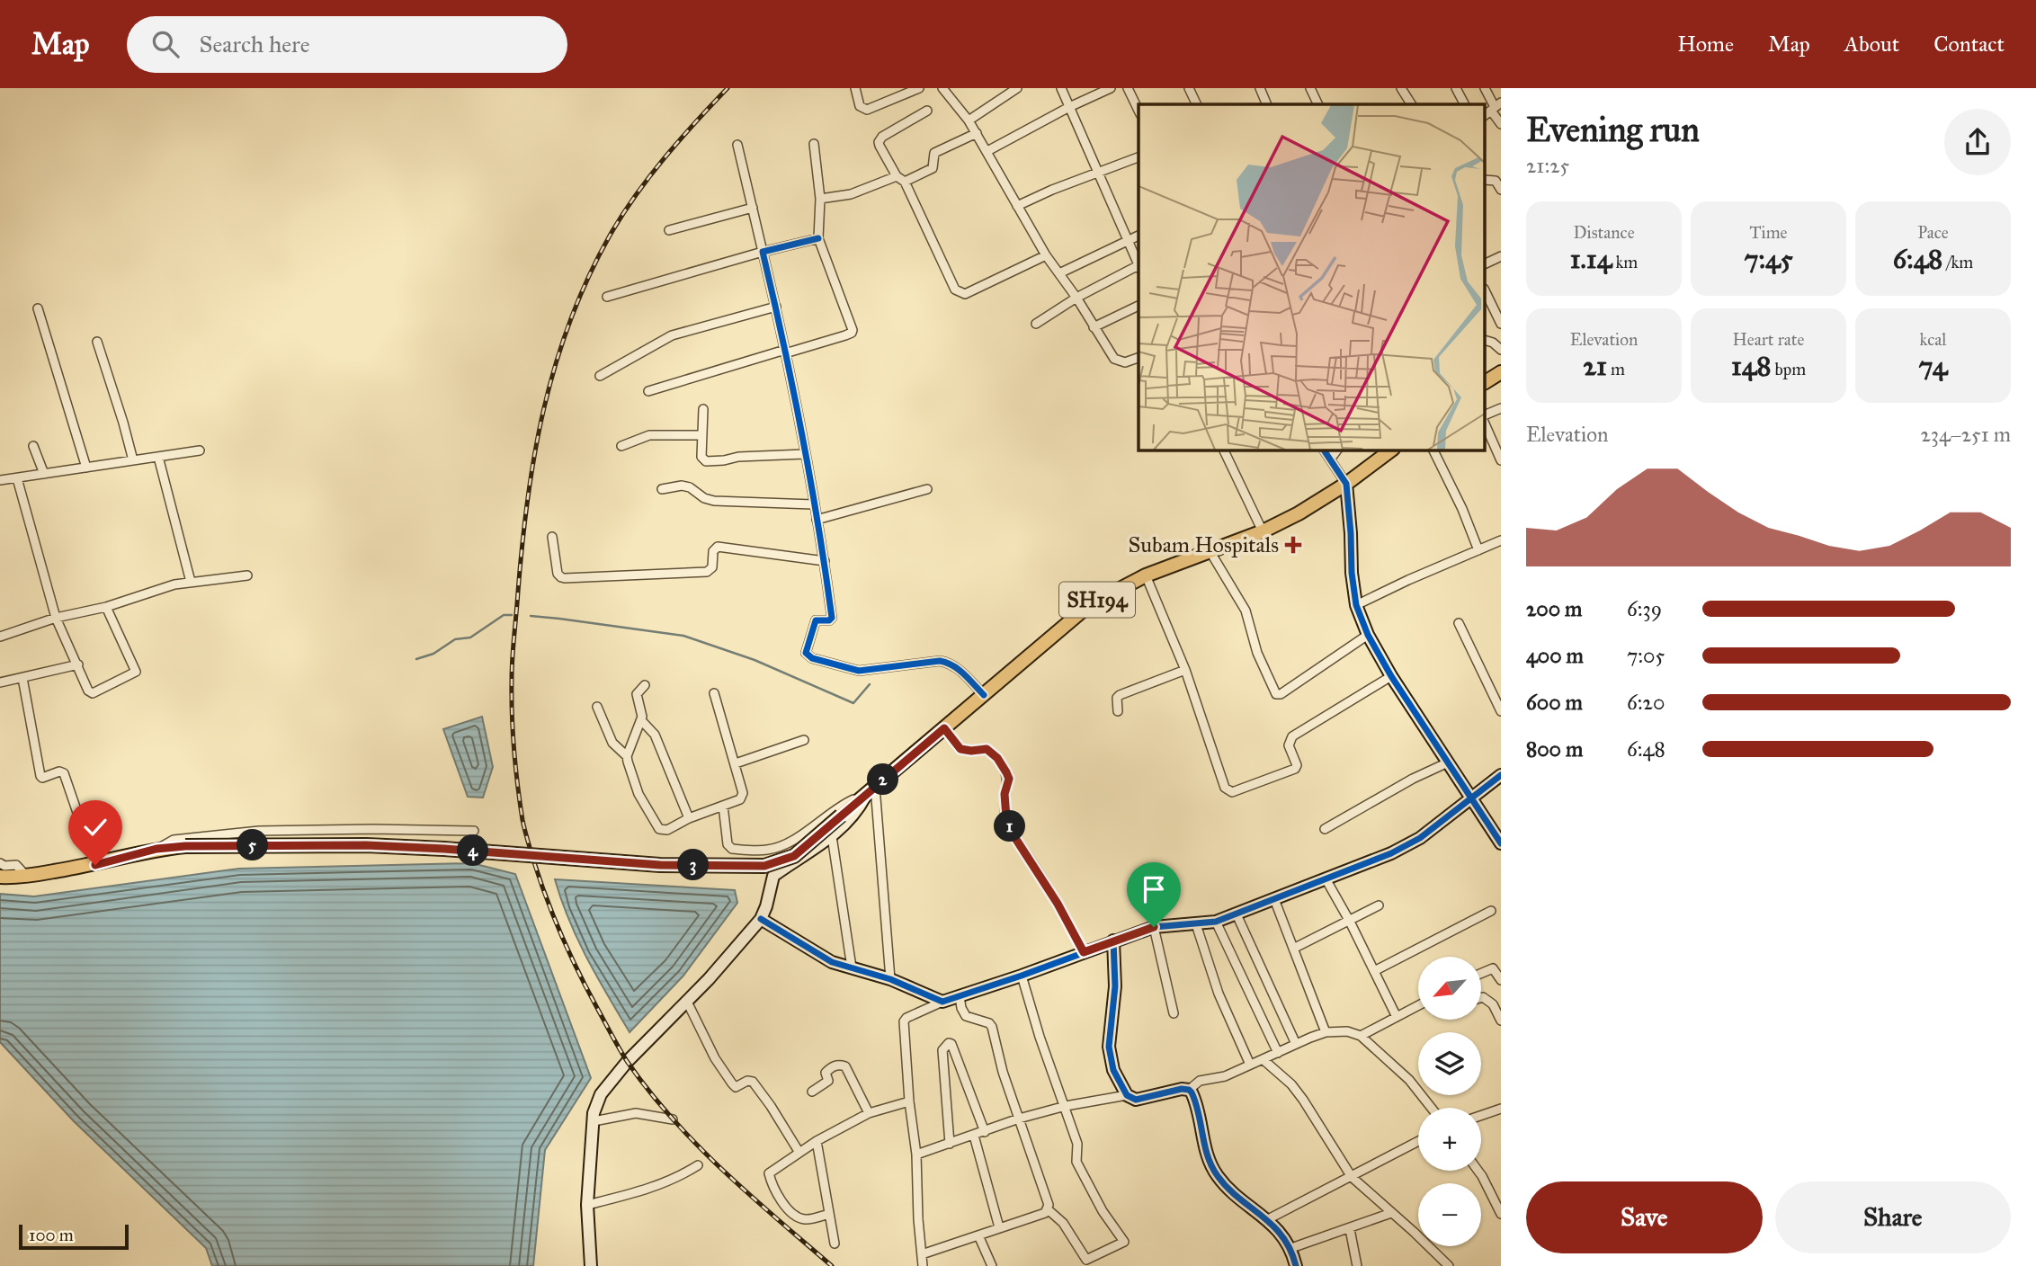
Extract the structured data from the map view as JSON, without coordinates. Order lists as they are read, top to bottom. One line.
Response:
{"streets":{"main road":["SH194"]},"places":{"health":["Subam Hospitals"]},"scale_bar":"100 m","north":"bottom left","page":{"header":"Map","search":"Search here","nav":["Home","Map","About","Contact"],"heading":["Evening run","21:25"],"stats":[["Distance","1.14 km"],["Time","7:45"],["Pace","6:48 /km"],["Elevation","21 m"],["Heart rate","148 bpm"],["kcal","74"]],"chart":["Elevation","234–251 m"],"list":[{"name":"200 m","note":"6:39"},{"name":"400 m","note":"7:05"},{"name":"600 m","note":"6:20"},{"name":"800 m","note":"6:48"}],"pins":["2","1","5","4","3"],"map_buttons":["+","−"],"buttons":["Save","Share"],"scale":"100 m"}}
